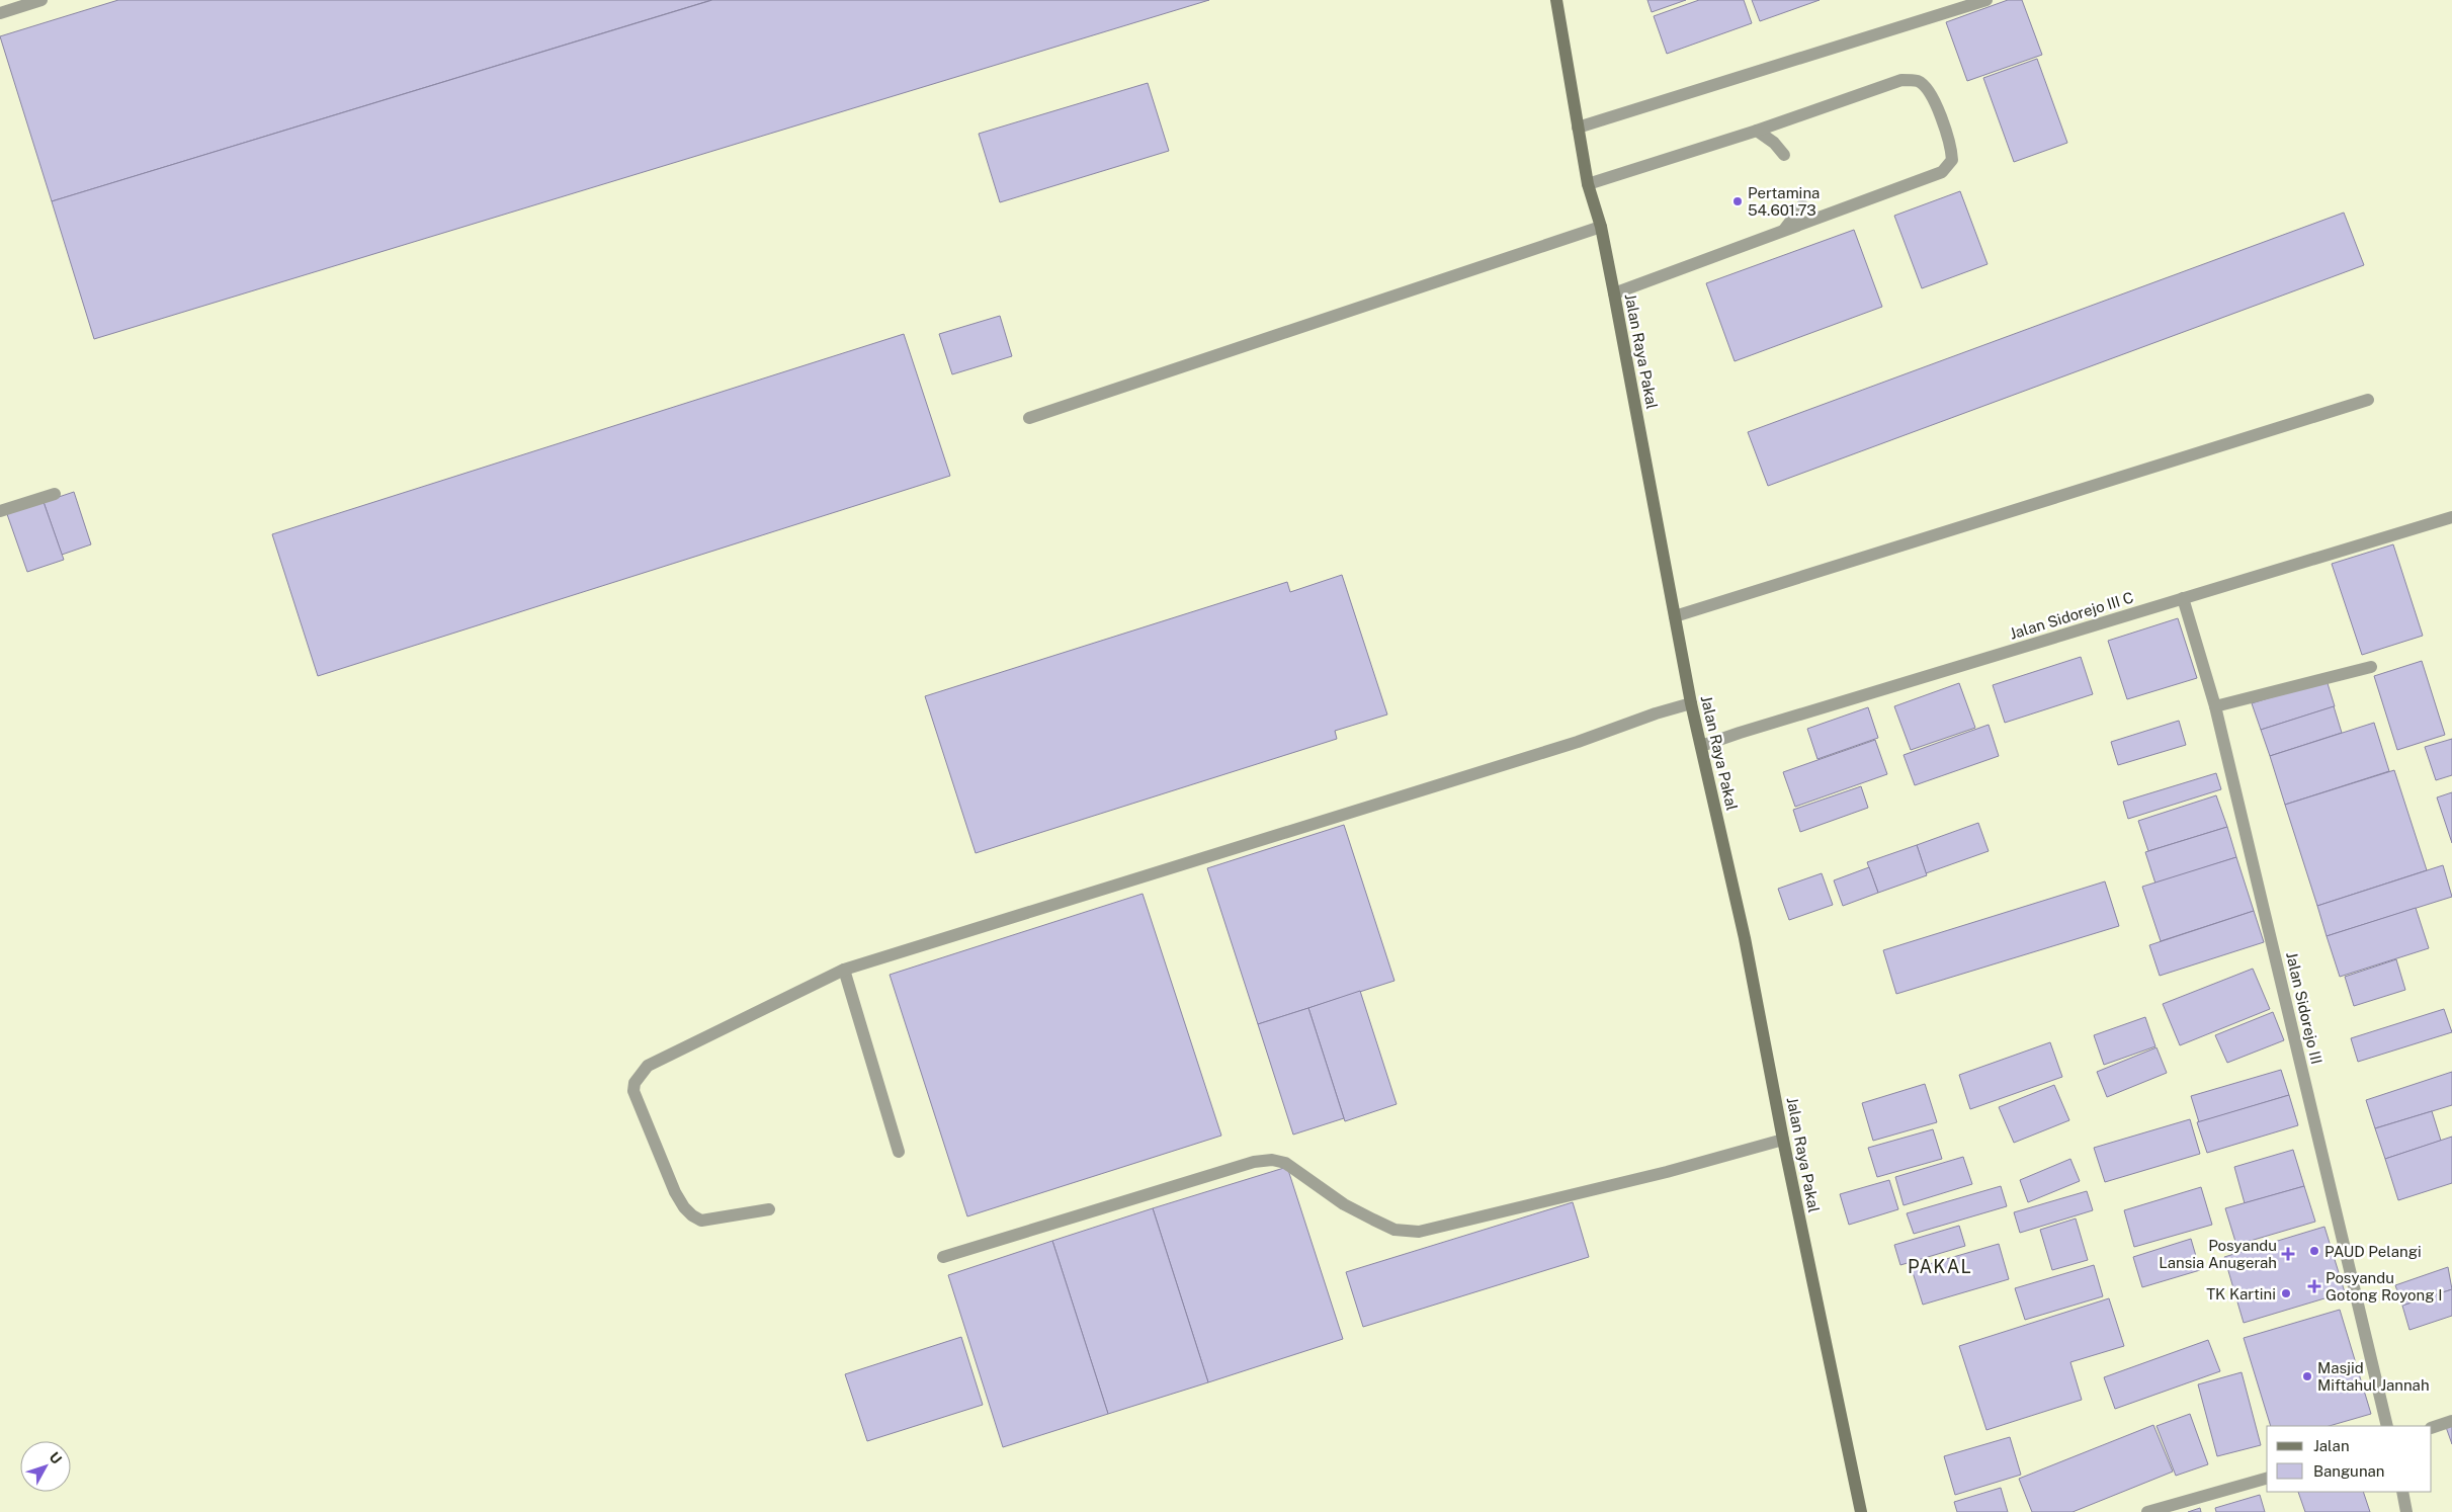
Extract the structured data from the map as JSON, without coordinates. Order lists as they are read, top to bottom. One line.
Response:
{"streets":{"main road":["Jalan Raya Pakal"],"street":["Jalan Sidorejo III C","Jalan Sidorejo III"]},"crossings":[["Jalan Raya Pakal","Jalan Sidorejo III C"],["Jalan Sidorejo III C","Jalan Sidorejo III"]],"districts":["PAKAL"],"places":{"other":["Pertamina 54.601.73","PAUD Pelangi","TK Kartini","Masjid Miftahul Jannah"],"health":["Posyandu Lansia Anugerah","Posyandu Gotong Royong I"]},"legend":["Jalan","Bangunan"],"north":"top right"}
